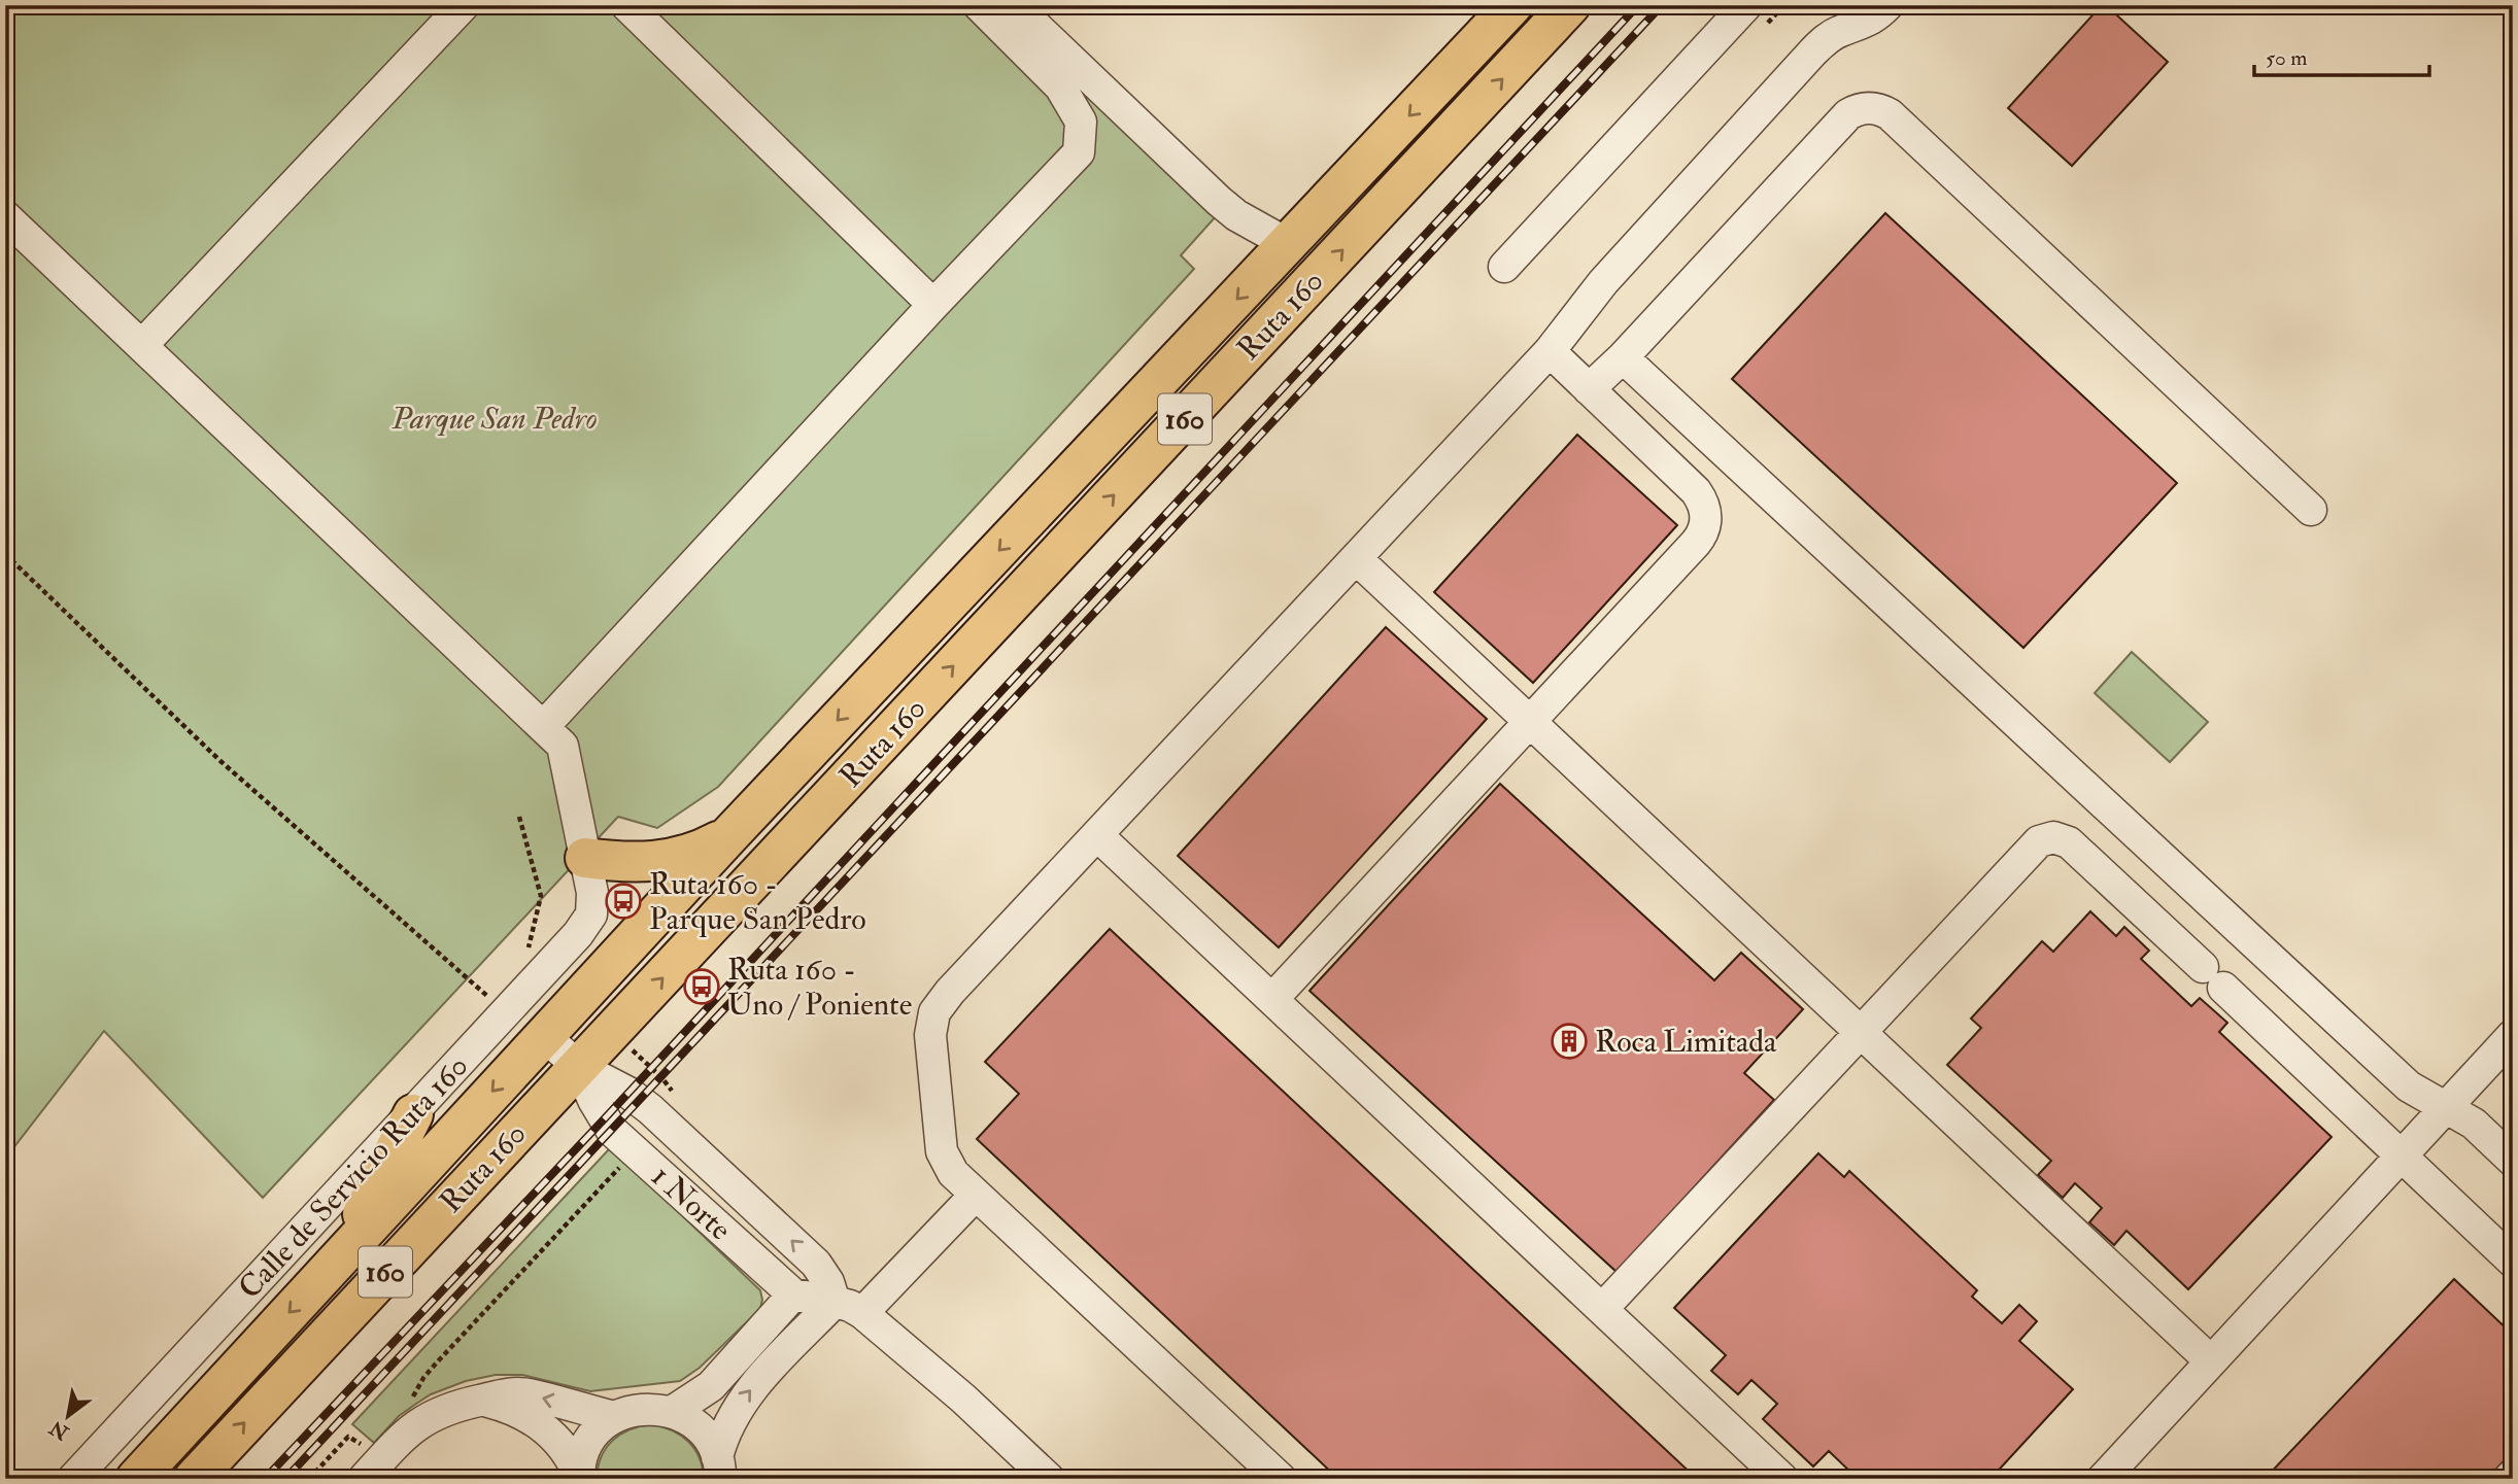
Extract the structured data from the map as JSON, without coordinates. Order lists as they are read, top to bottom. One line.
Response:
{"streets":{"highway":["Ruta 160","160"],"street":["Calle de Servicio Ruta 160","1 Norte"]},"crossings":[["Ruta 160","1 Norte"]],"parks":["Parque San Pedro"],"places":{"bus stop":["Ruta 160 - Parque San Pedro","Ruta 160 - Uno / Poniente"],"building":["Roca Limitada"]},"scale_bar":"50 m","north":"bottom left"}
